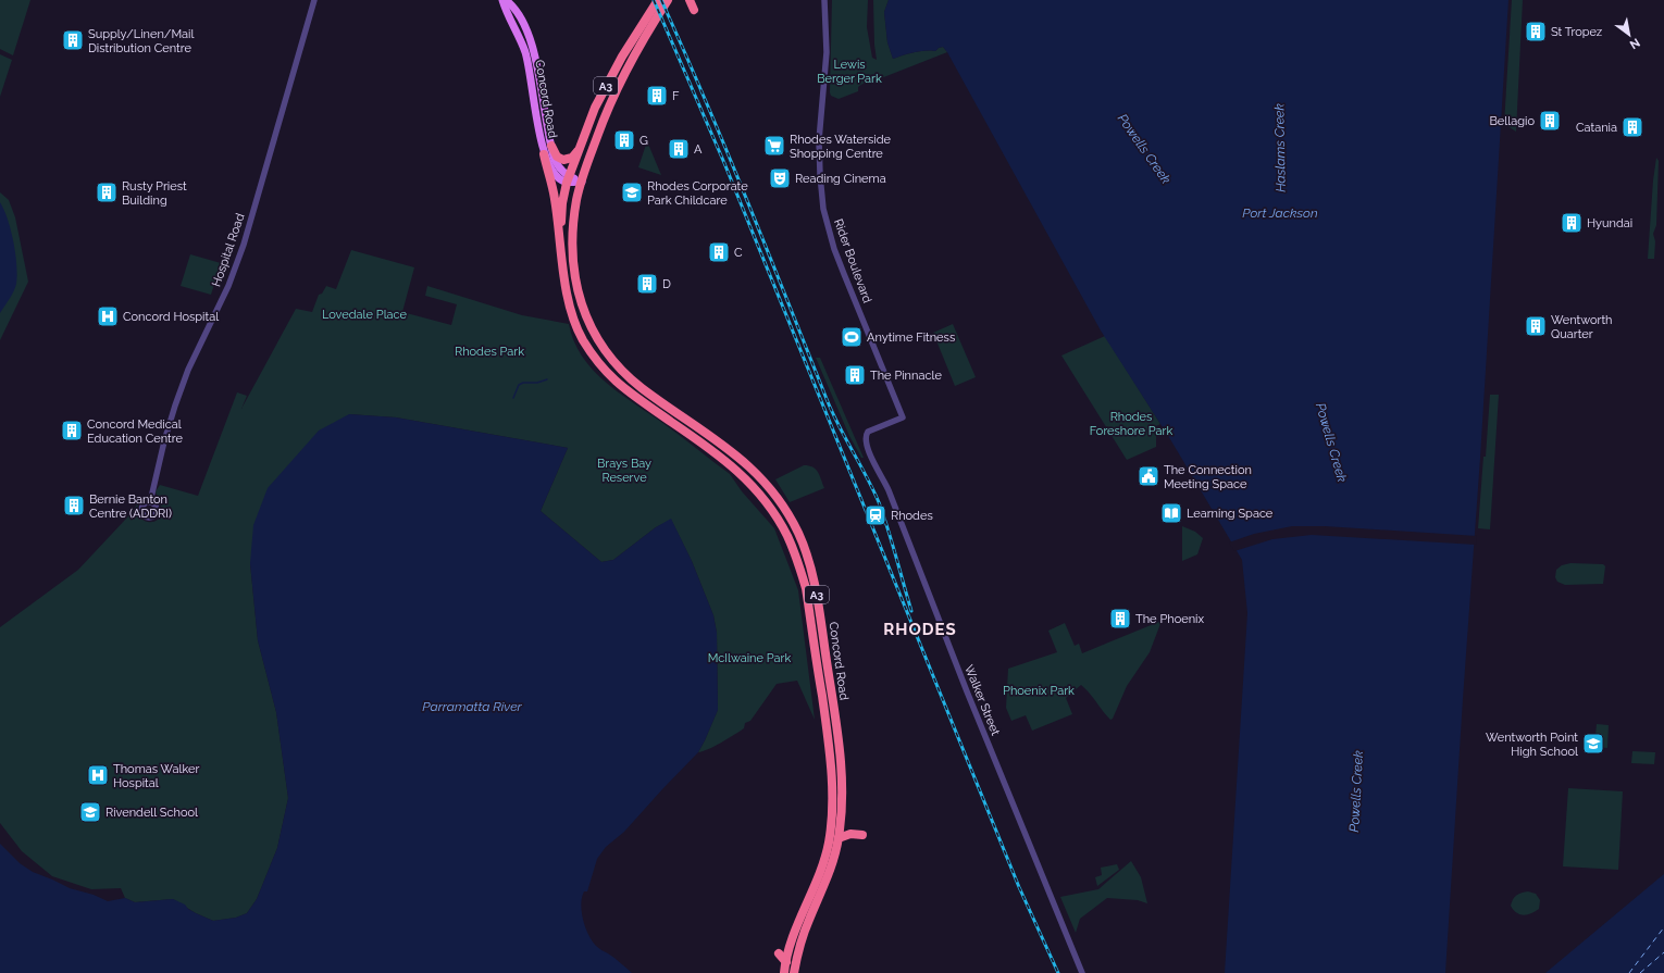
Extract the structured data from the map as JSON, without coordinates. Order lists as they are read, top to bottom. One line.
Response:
{"streets":{"highway":["A3","Concord Road"],"street":["Hospital Road","Rider Boulevard","Walker Street"]},"crossings":[["A3","Concord Road"],["Rider Boulevard","Walker Street"]],"districts":["RHODES"],"water":["Haslams Creek","Powells Creek","Port Jackson","Parramatta River"],"parks":["Lewis Berger Park","Lovedale Place","Rhodes Park","Rhodes Foreshore Park","Brays Bay Reserve","McIlwaine Park","Phoenix Park"],"places":{"building":["St Tropez","Supply/Linen/Mail Distribution Centre","F","Bellagio","Catania","G","A","Rusty Priest Building","Hyundai","C","D","Wentworth Quarter","The Pinnacle","Concord Medical Education Centre","Bernie Banton Centre (ADDRI)","The Phoenix"],"supermarket":["Rhodes Waterside Shopping Centre"],"theatre":["Reading Cinema"],"school or university":["Rhodes Corporate Park Childcare","Wentworth Point High School","Rivendell School"],"hospital":["Concord Hospital","Thomas Walker Hospital"],"sports":["Anytime Fitness"],"public building":["The Connection Meeting Space"],"library":["Learning Space"],"station":["Rhodes"]},"north":"bottom right"}
